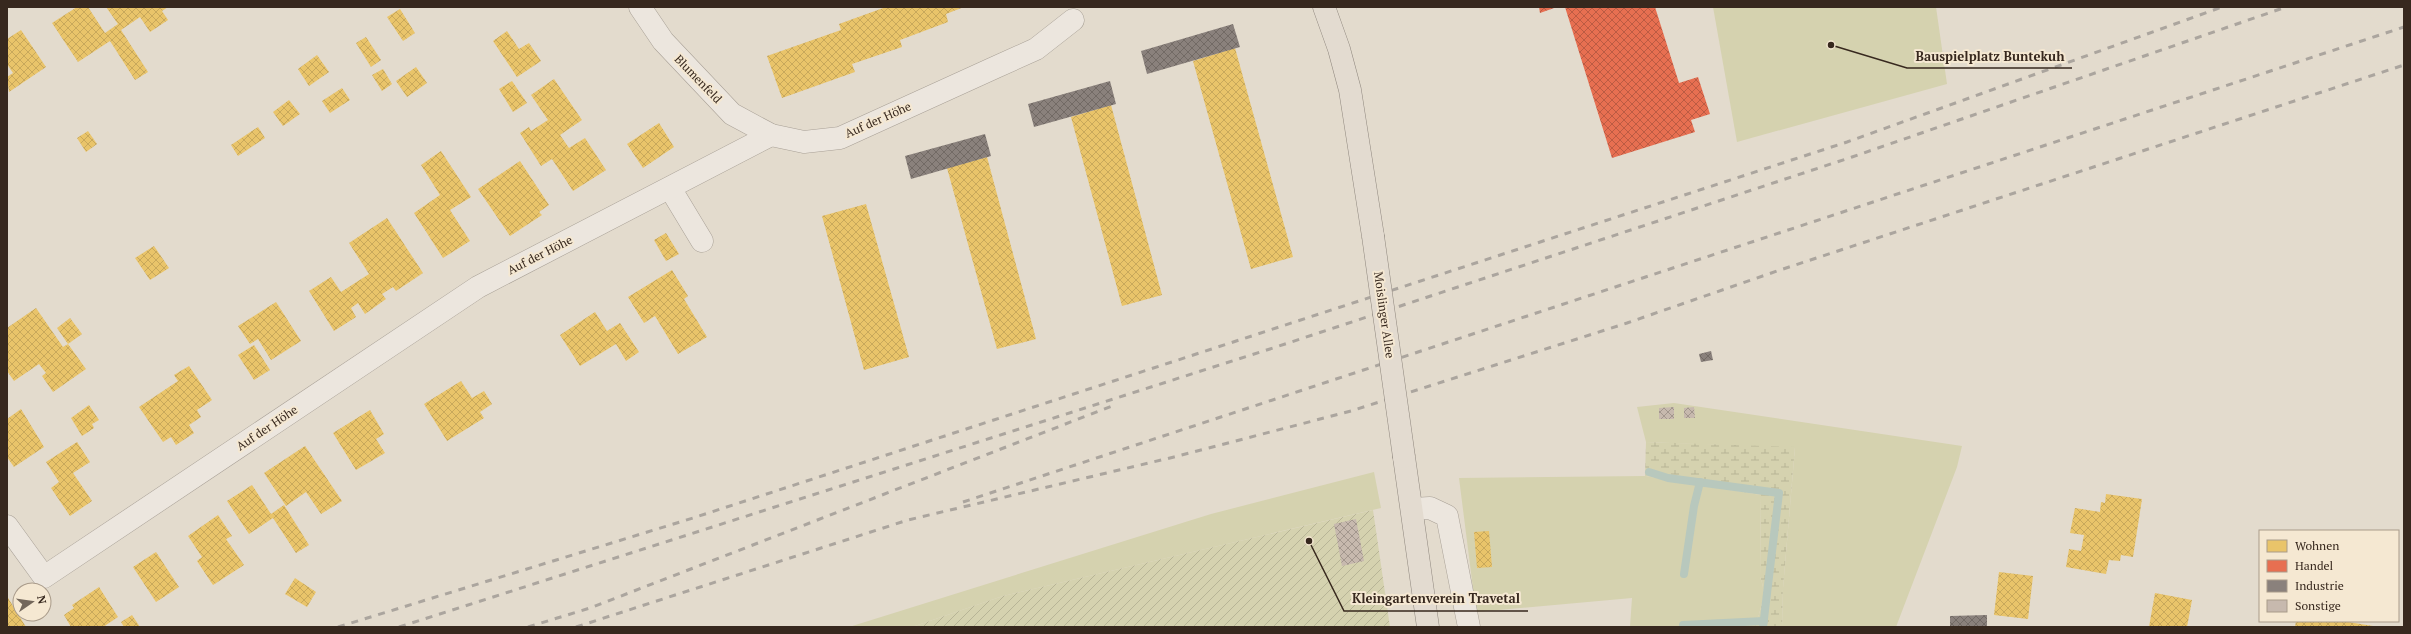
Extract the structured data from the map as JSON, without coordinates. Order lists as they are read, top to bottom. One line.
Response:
{"streets":{"main road":["Moislinger Allee"],"street":["Blumenfeld","Auf der Höhe"]},"crossings":[["Blumenfeld","Auf der Höhe"]],"places":["Bauspielplatz Buntekuh","Kleingartenverein Travetal"],"legend":["Wohnen","Handel","Industrie","Sonstige"],"north":"right"}
